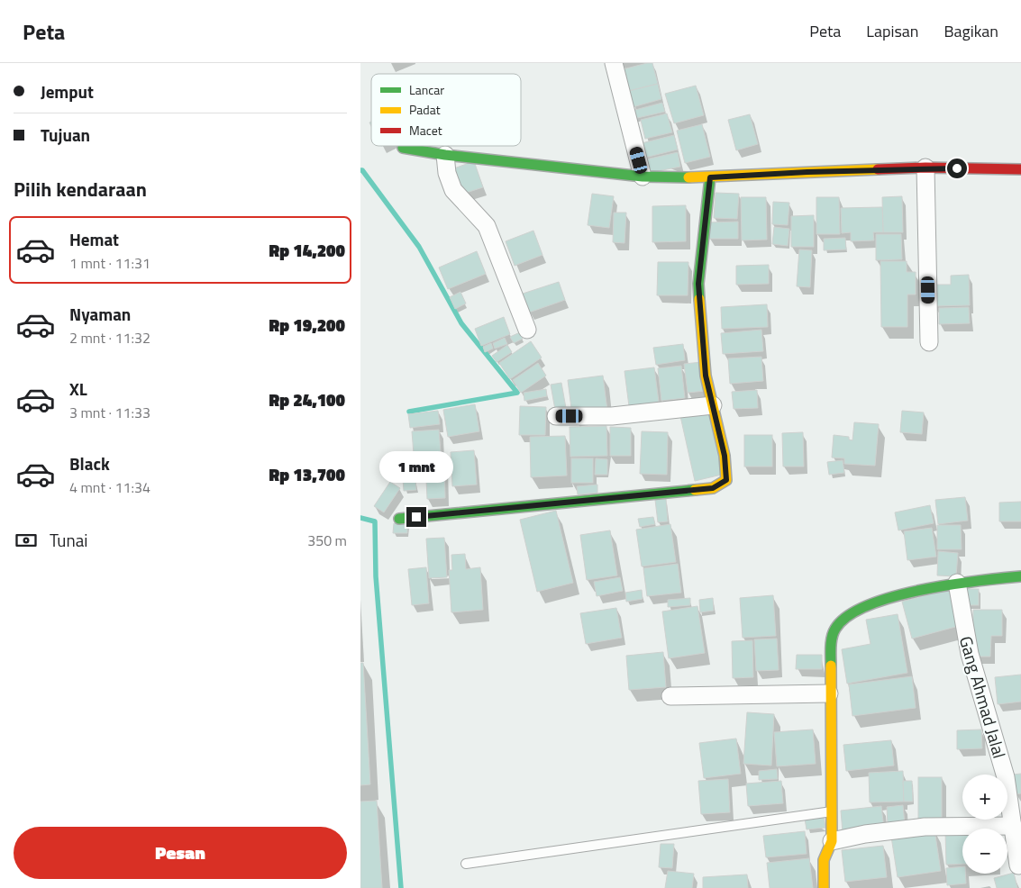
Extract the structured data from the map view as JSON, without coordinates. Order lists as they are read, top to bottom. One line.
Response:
{"streets":{"street":["Gang Ahmad Jalal"]},"legend":["Lancar","Padat","Macet"],"page":{"header":"Peta","nav":["Peta","Lapisan","Bagikan"],"banner":["Jemput","Tujuan"],"heading":"Pilih kendaraan","list":[{"name":"Hemat","note":"1 mnt · 11:31","value":"Rp 14,200"},{"name":"Nyaman","note":"2 mnt · 11:32","value":"Rp 19,200"},{"name":"XL","note":"3 mnt · 11:33","value":"Rp 24,100"},{"name":"Black","note":"4 mnt · 11:34","value":"Rp 13,700"}],"bubble":"1 mnt","pay":["Tunai","350 m"],"map_buttons":["+","−"],"buttons":"Pesan"}}
